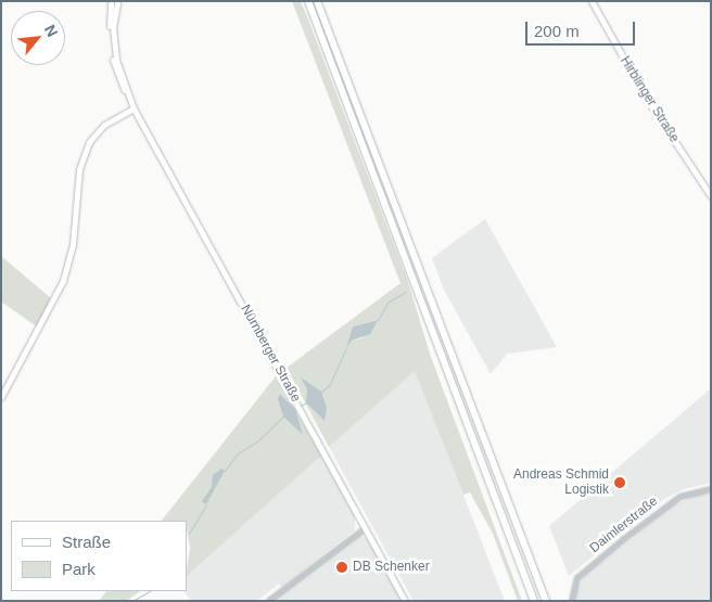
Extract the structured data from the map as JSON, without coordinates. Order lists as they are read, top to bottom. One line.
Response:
{"streets":{"street":["Hirblinger Straße","Nürnberger Straße","Daimlerstraße"]},"places":["Andreas Schmid Logistik","DB Schenker"],"legend":["Straße","Park"],"scale_bar":"200 m","north":"top right"}
